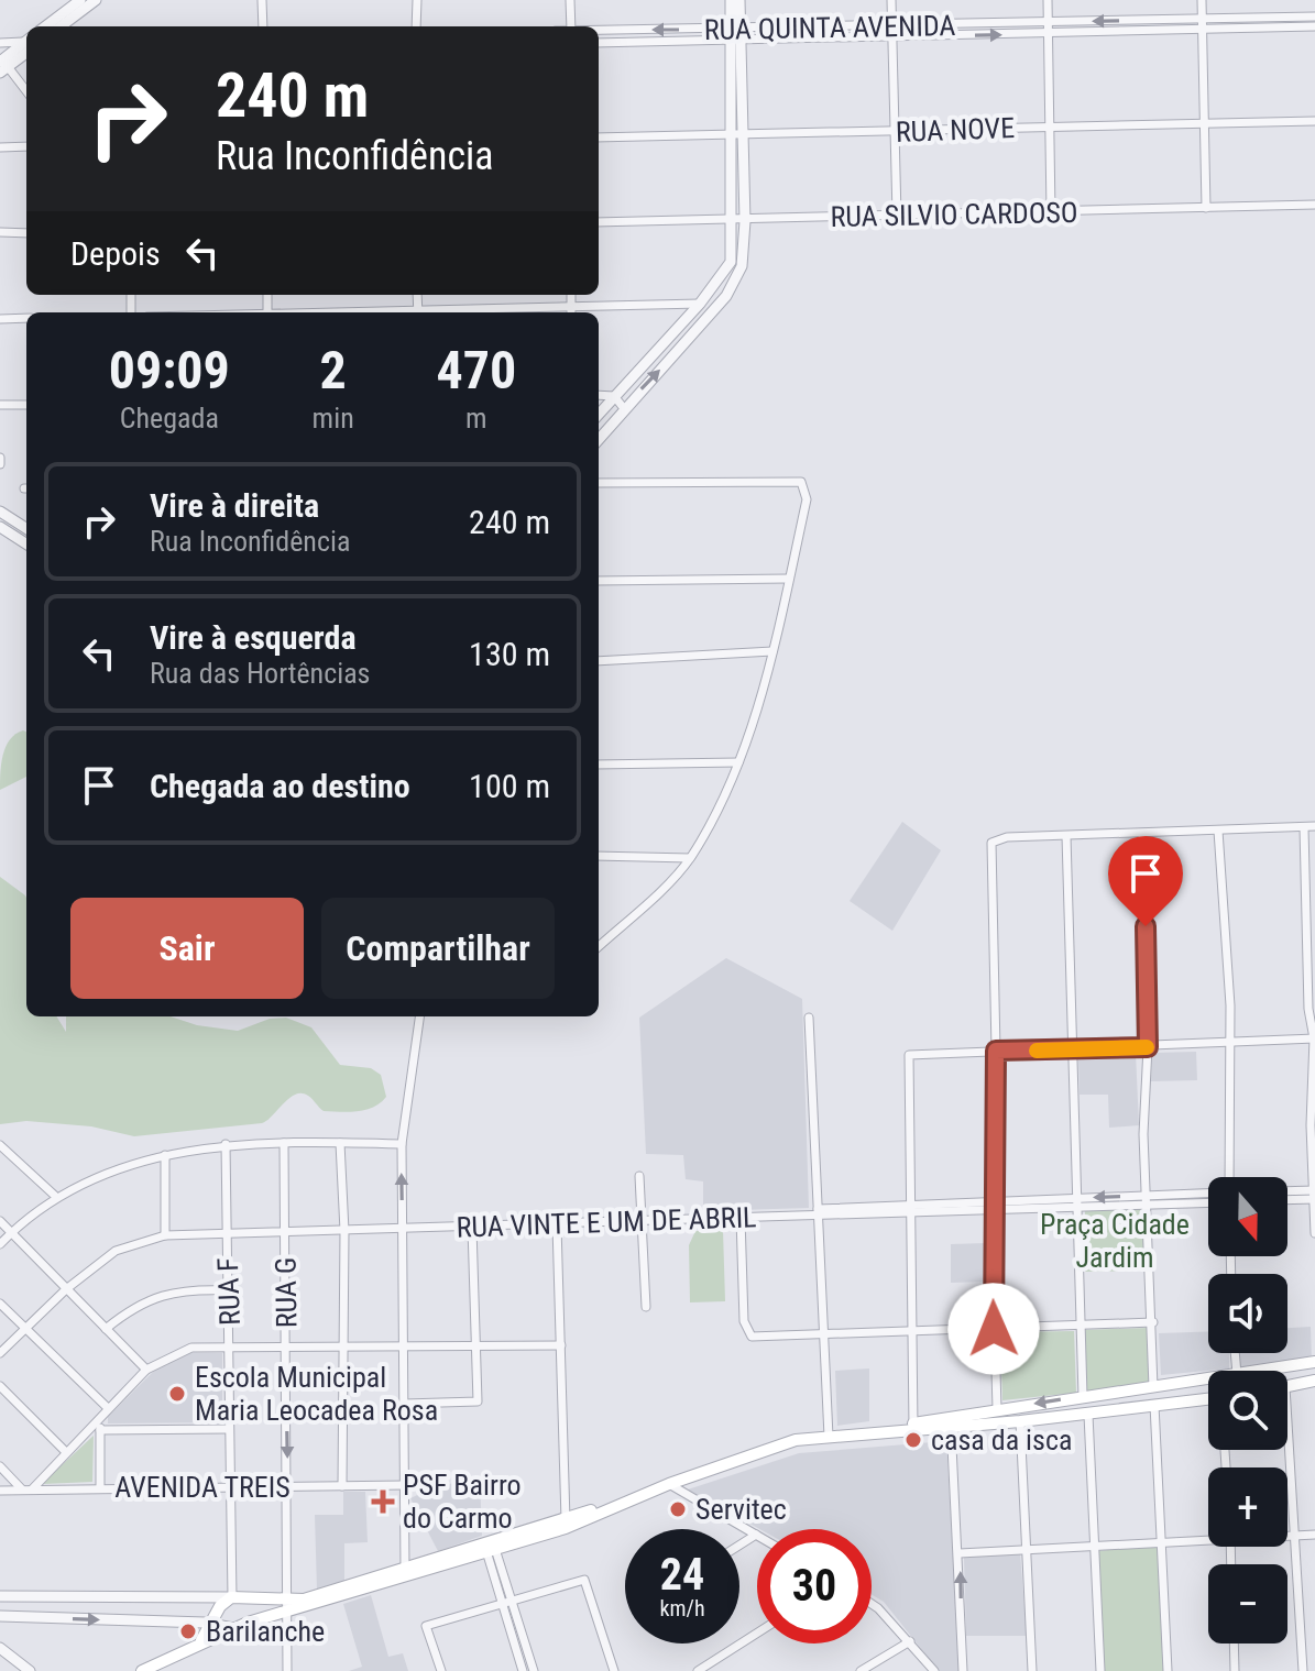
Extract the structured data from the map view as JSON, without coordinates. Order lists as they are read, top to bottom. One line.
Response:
{"streets":{"street":["RUA QUINTA AVENIDA","RUA NOVE","RUA SILVIO CARDOSO","RUA VINTE E UM DE ABRIL","RUA F","RUA G","AVENIDA TREIS"]},"crossings":[["RUA VINTE E UM DE ABRIL","RUA F"],["RUA VINTE E UM DE ABRIL","RUA G"],["RUA F","AVENIDA TREIS"],["RUA G","AVENIDA TREIS"]],"parks":["Praça Cidade Jardim"],"places":{"other":["Escola Municipal Maria Leocadea Rosa","casa da isca","Servitec","Barilanche"],"health":["PSF Bairro do Carmo"]},"north":"bottom","page":{"turn":["240 m","Rua Inconfidência"],"then":"Depois","eta":["09:09","Chegada","2","min","470","m"],"list":[{"name":"Vire à direita","note":"Rua Inconfidência","value":"240 m"},{"name":"Vire à esquerda","note":"Rua das Hortências","value":"130 m"},{"name":"Chegada ao destino","value":"100 m"}],"buttons":["Sair","Compartilhar"],"map_buttons":["+","−"],"speed":"24 km/h","limit":"30"}}
